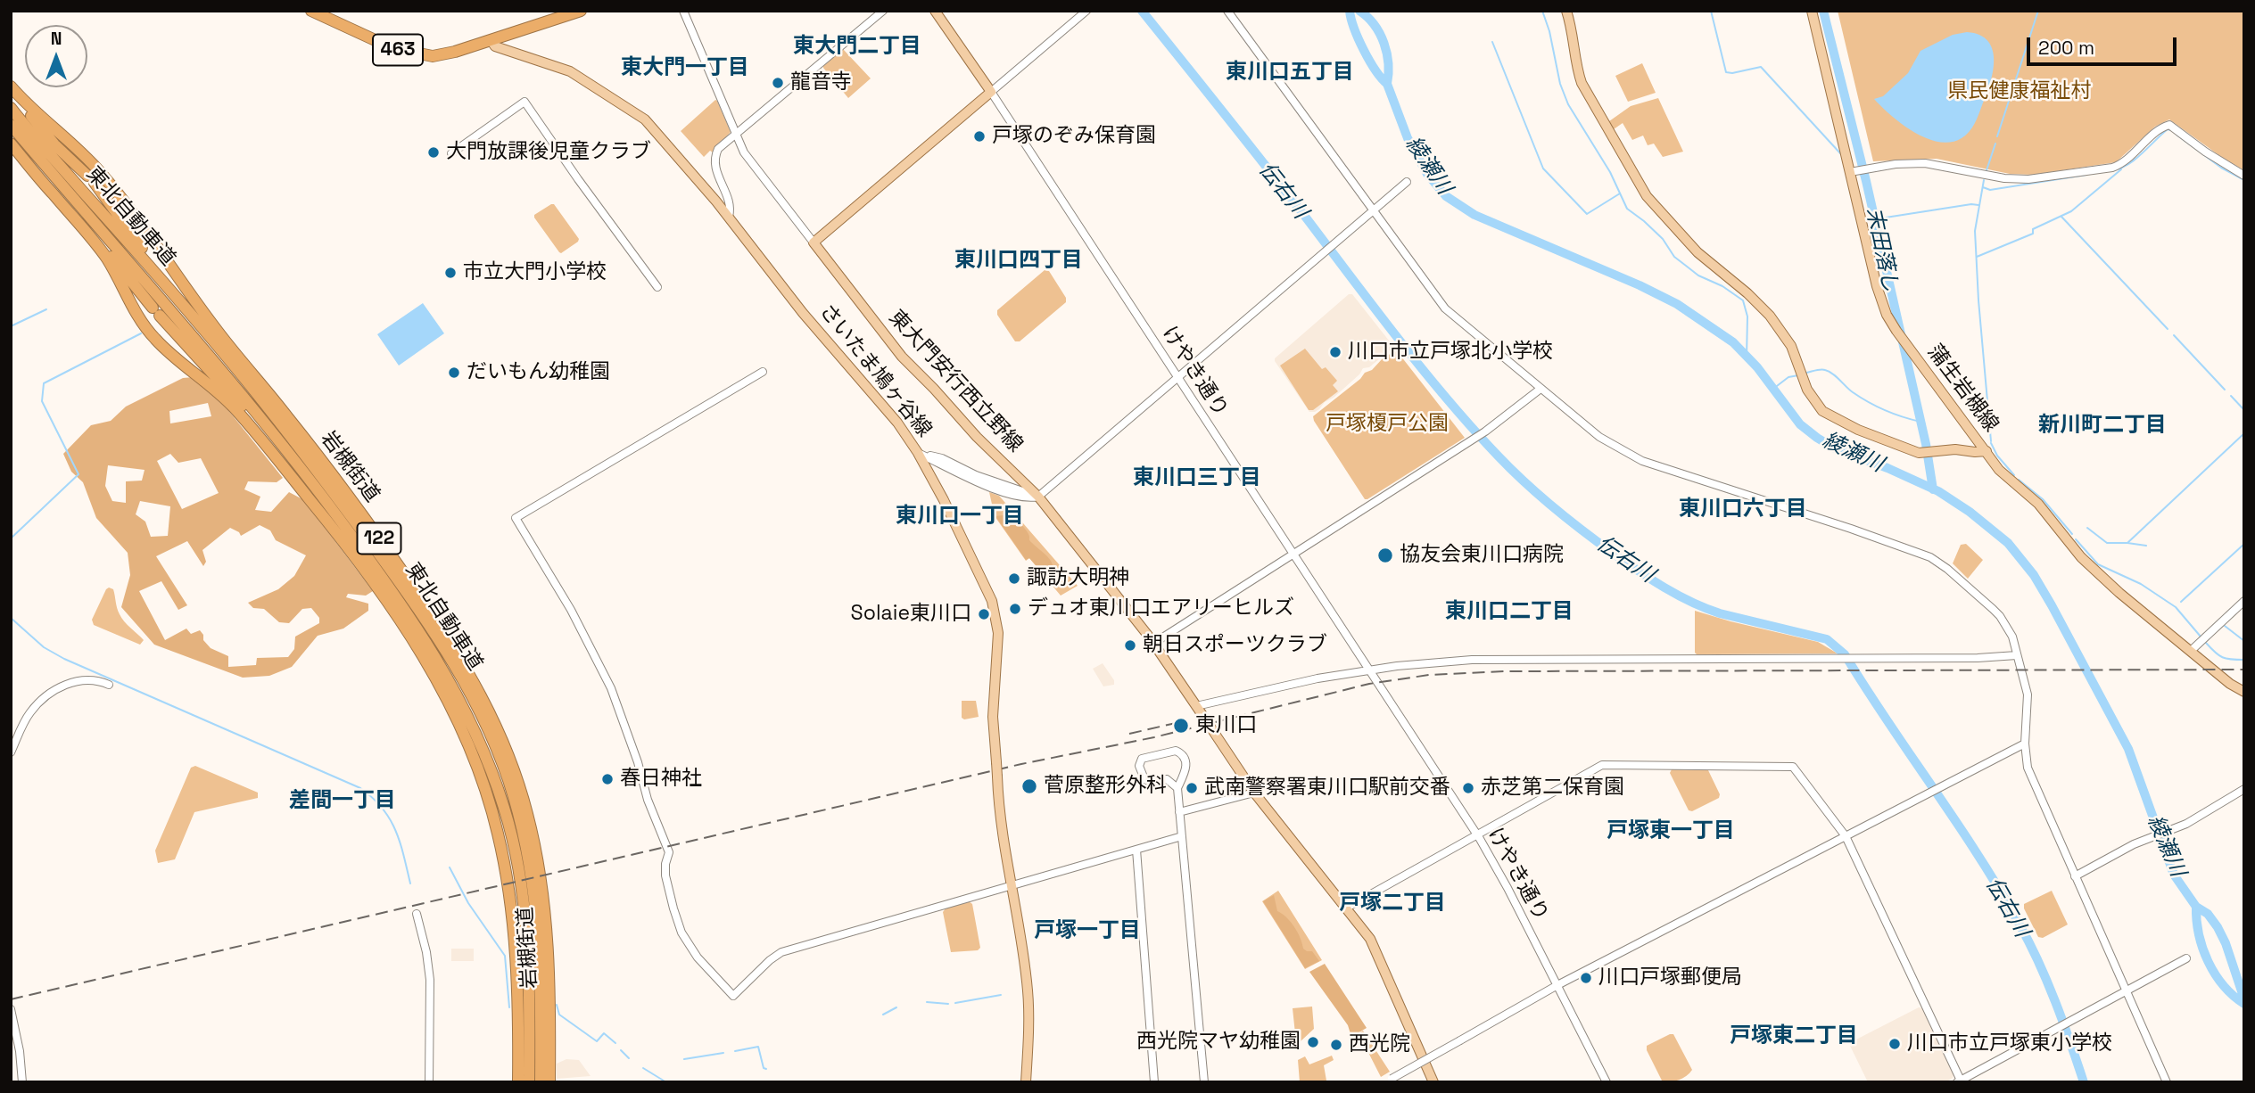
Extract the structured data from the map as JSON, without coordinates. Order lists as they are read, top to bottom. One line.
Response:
{"streets":{"highway":["463","東北自動車道","岩槻街道","122"],"main road":["さいたま鳩ヶ谷線","東大門安行西立野線","蒲生岩槻線"],"street":["けやき通り"]},"crossings":[["463","さいたま鳩ヶ谷線"]],"districts":["東大門二丁目","東大門一丁目","東川口五丁目","東川口四丁目","新川町二丁目","東川口三丁目","東川口六丁目","東川口一丁目","東川口二丁目","差間一丁目","戸塚東一丁目","戸塚二丁目","戸塚一丁目","戸塚東二丁目"],"water":["綾瀬川","伝右川","末田落し"],"parks":["県民健康福祉村","戸塚榎戸公園"],"places":["龍音寺","戸塚のぞみ保育園","大門放課後児童クラブ","市立大門小学校","川口市立戸塚北小学校","だいもん幼稚園","協友会東川口病院","諏訪大明神","デュオ東川口エアリーヒルズ","Solaie東川口","朝日スポーツクラブ","東川口","春日神社","菅原整形外科","武南警察署東川口駅前交番","赤芝第二保育園","川口戸塚郵便局","西光院マヤ幼稚園","川口市立戸塚東小学校","西光院"],"scale_bar":"200 m","north":"top"}
